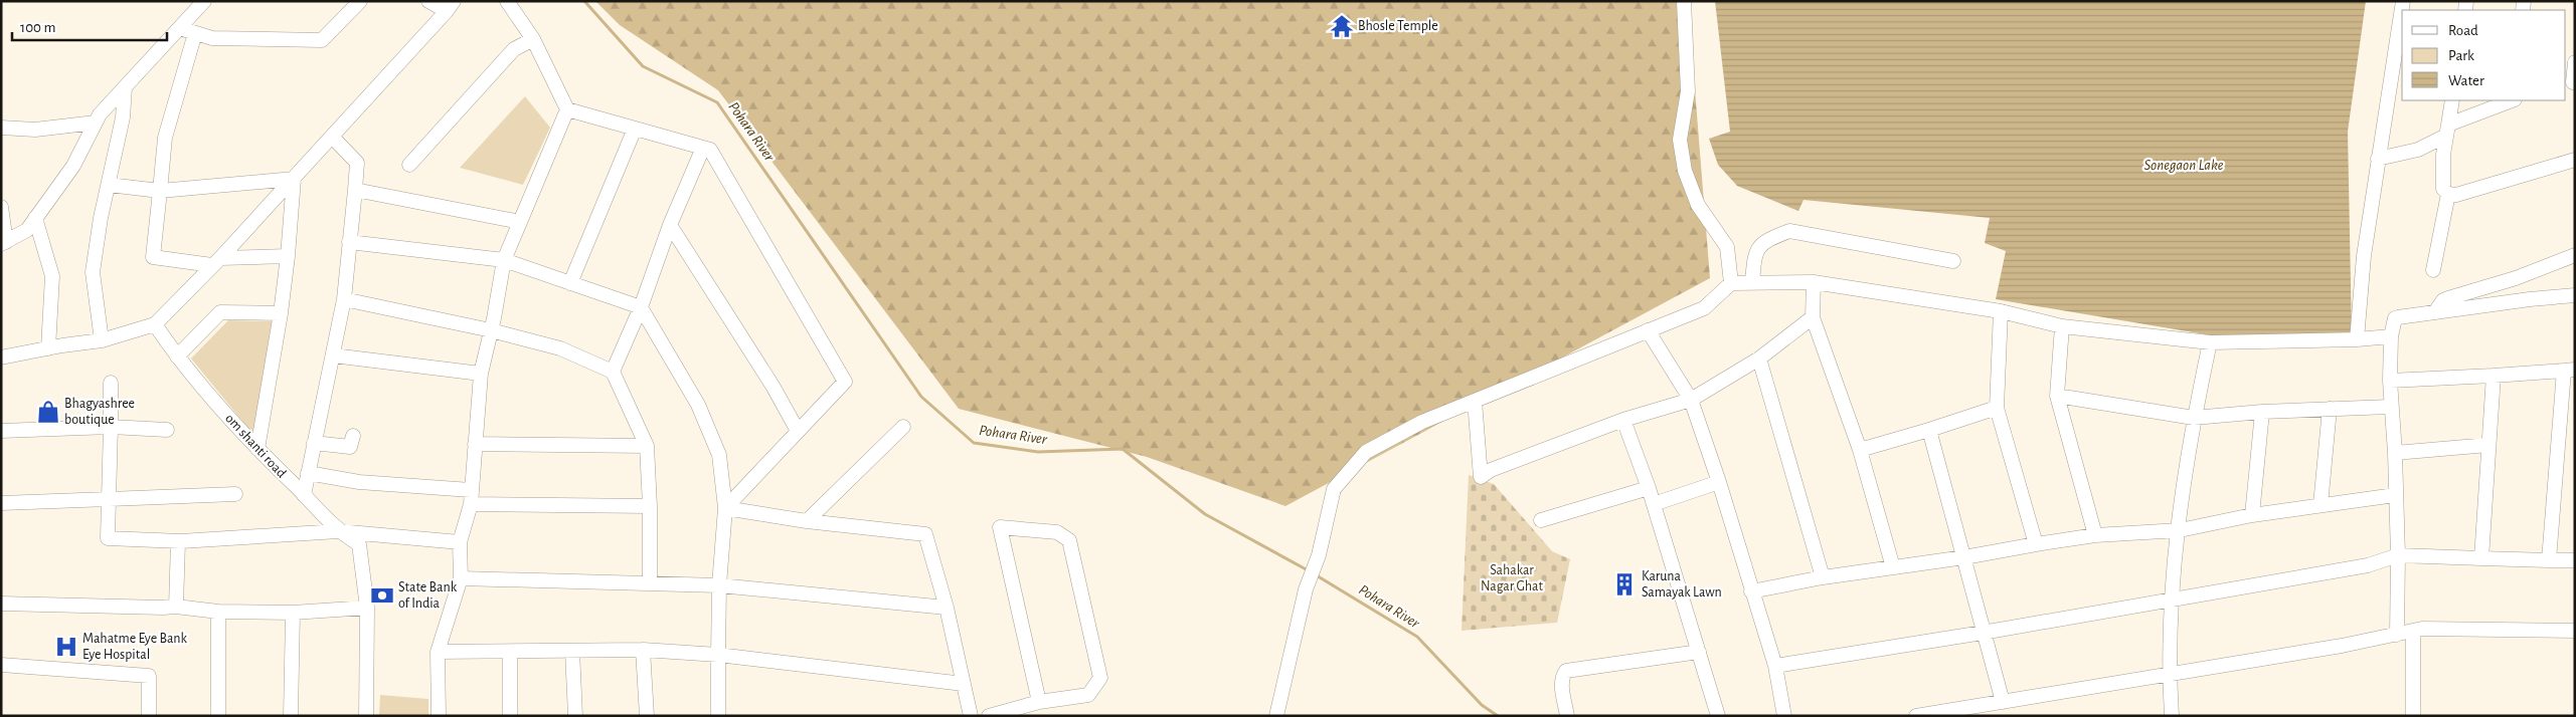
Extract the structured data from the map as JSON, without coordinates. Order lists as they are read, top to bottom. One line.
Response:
{"streets":{"street":["om shanti road"]},"water":["Pohara River","Sonegaon Lake"],"parks":["Sahakar Nagar Ghat"],"places":{"temple":["Bhosle Temple"],"shop":["Bhagyashree boutique"],"building":["Karuna Samayak Lawn"],"bank":["State Bank of India"],"hospital":["Mahatme Eye Bank Eye Hospital"]},"legend":["Road","Park","Water"],"scale_bar":"100 m"}
